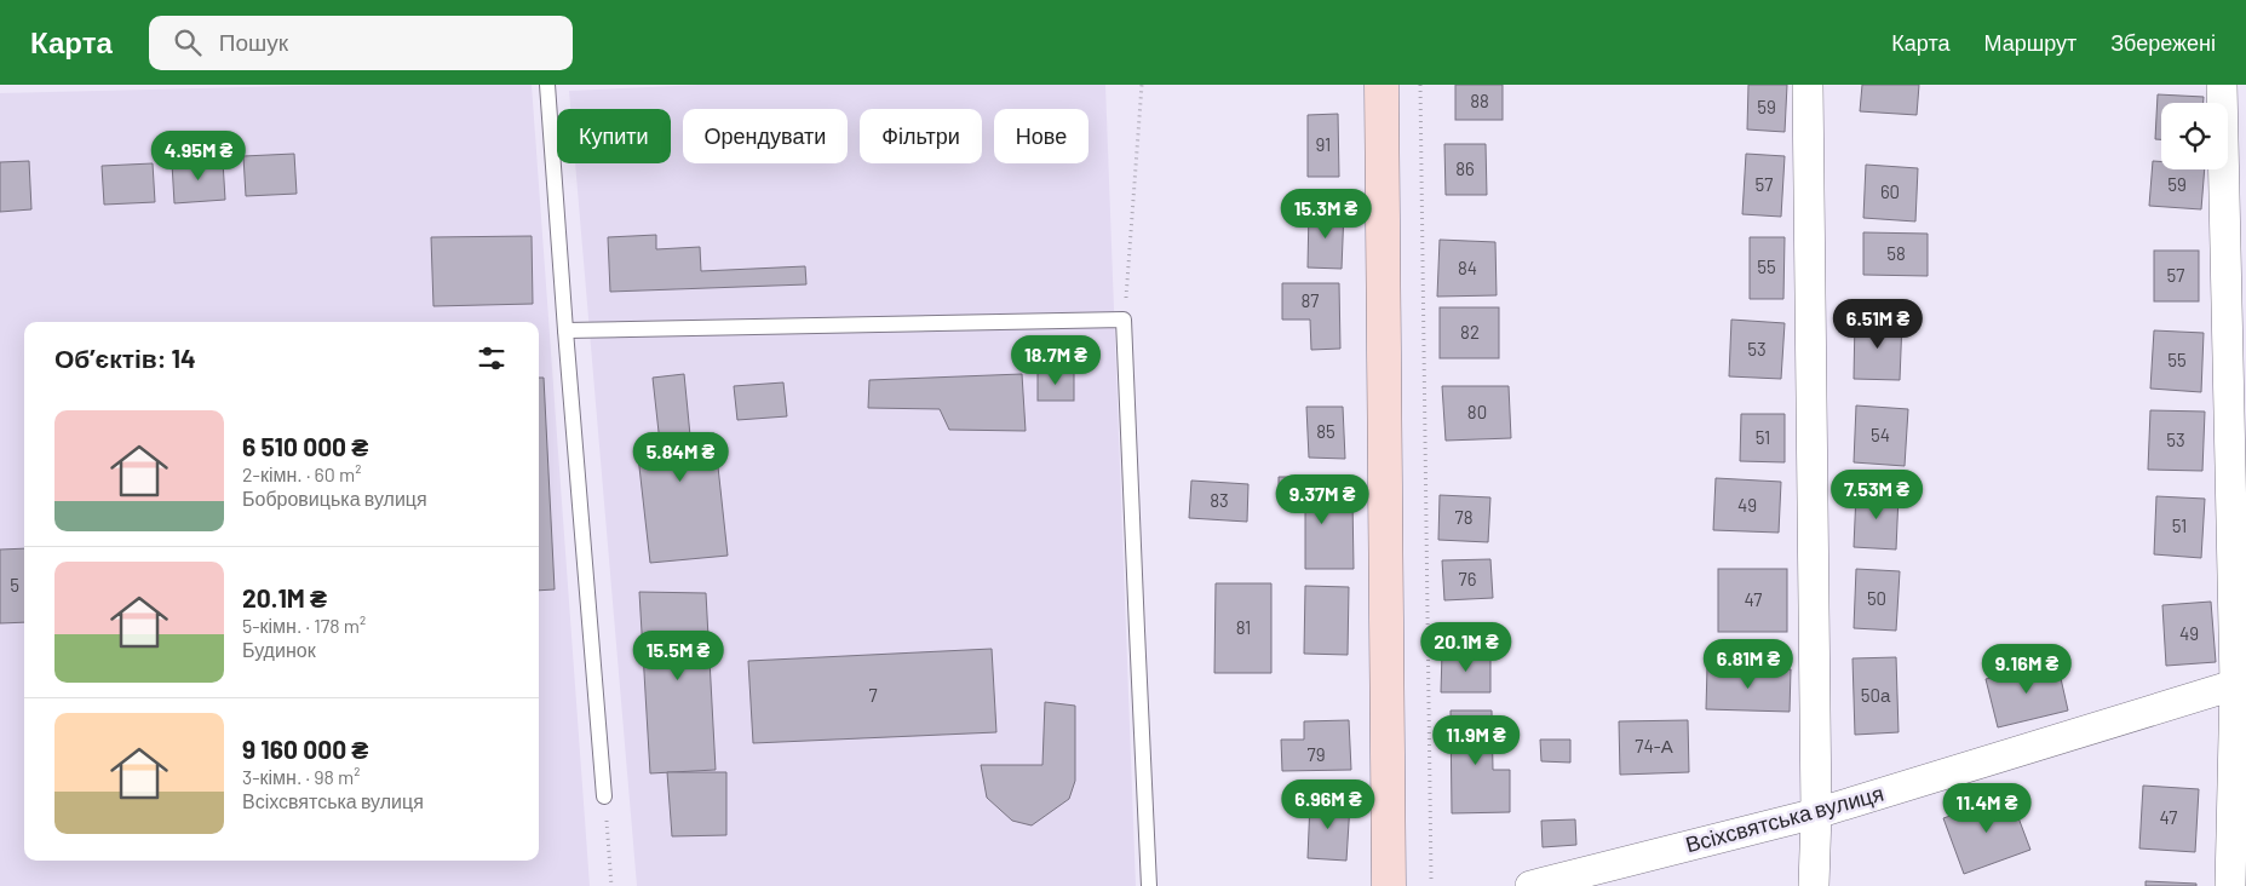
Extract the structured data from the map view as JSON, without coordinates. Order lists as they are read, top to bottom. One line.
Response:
{"streets":{"street":["Всіхсвятська вулиця"]},"house_numbers":["88","59","91","86","57","59","60","58","55","84","57","87","82","53","55","80","85","54","51","53","83","49","78","51","76","5","50","47","81","49","7","50а","74-А","79","47"],"page":{"header":"Карта","search":"Пошук","nav":["Карта","Маршрут","Збережені"],"chip":["Купити","Орендувати","Фільтри","Нове"],"price":["4.95M ₴","15.3M ₴","6.51M ₴","18.7M ₴","5.84M ₴","7.53M ₴","9.37M ₴","20.1M ₴","15.5M ₴","6.81M ₴","9.16M ₴","11.9M ₴","6.96M ₴","11.4M ₴"],"heading":"Об’єктів: 14","list":[{"name":"6 510 000 ₴","note":"2-кімн. · 60 m² · Бобровицька вулиця"},{"name":"20.1M ₴","note":"5-кімн. · 178 m² · Будинок"},{"name":"9 160 000 ₴","note":"3-кімн. · 98 m² · Всіхсвятська вулиця"}]}}
